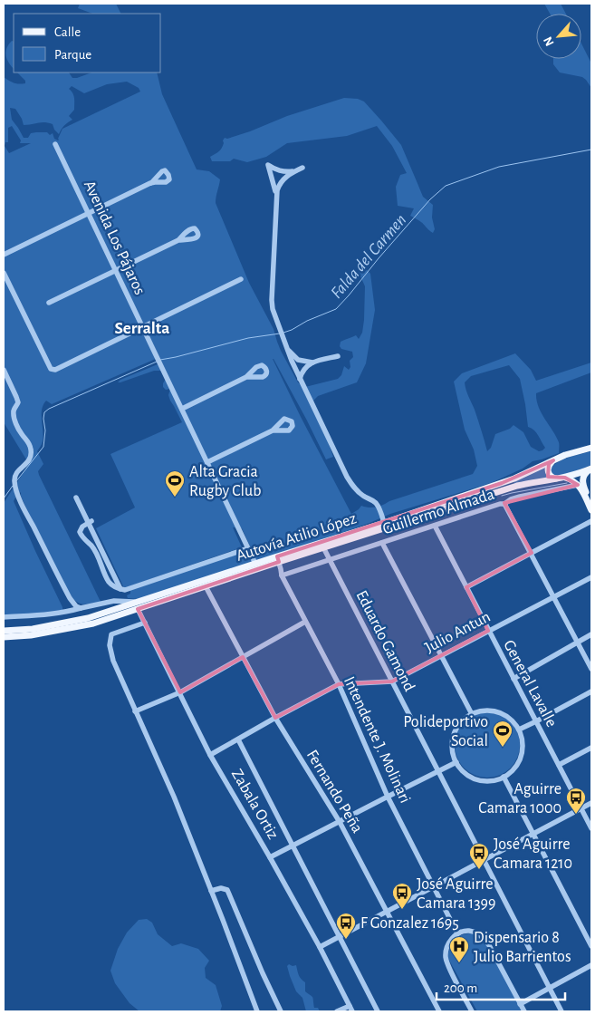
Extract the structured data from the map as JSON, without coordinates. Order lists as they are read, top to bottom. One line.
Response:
{"streets":{"main road":["Autovía Atilio López"],"street":["Avenida Los Pájaros","Guillermo Almada","Julio Antun","Eduardo Gamond","General Lavalle","Intendente J. Molinari","Fernando Peña","Zabala Ortiz"]},"crossings":[["Avenida Los Pájaros","Autovía Atilio López"],["Guillermo Almada","Eduardo Gamond"],["Guillermo Almada","General Lavalle"],["Guillermo Almada","Intendente J. Molinari"],["Autovía Atilio López","Eduardo Gamond"],["Autovía Atilio López","Intendente J. Molinari"],["Autovía Atilio López","Fernando Peña"],["Autovía Atilio López","Zabala Ortiz"],["Julio Antun","Eduardo Gamond"],["Julio Antun","General Lavalle"],["Julio Antun","Intendente J. Molinari"],["Julio Antun","Fernando Peña"],["Julio Antun","Zabala Ortiz"]],"districts":["Serralta"],"water":["Falda del Carmen"],"places":{"sports":["Alta Gracia Rugby Club","Polideportivo Social"],"bus stop":["Aguirre Camara 1000","José Aguirre Camara 1210","José Aguirre Camara 1399","F Gonzalez 1695"],"hospital":["Dispensario 8 Julio Barrientos"]},"legend":["Calle","Parque"],"scale_bar":"200 m","north":"bottom left"}
